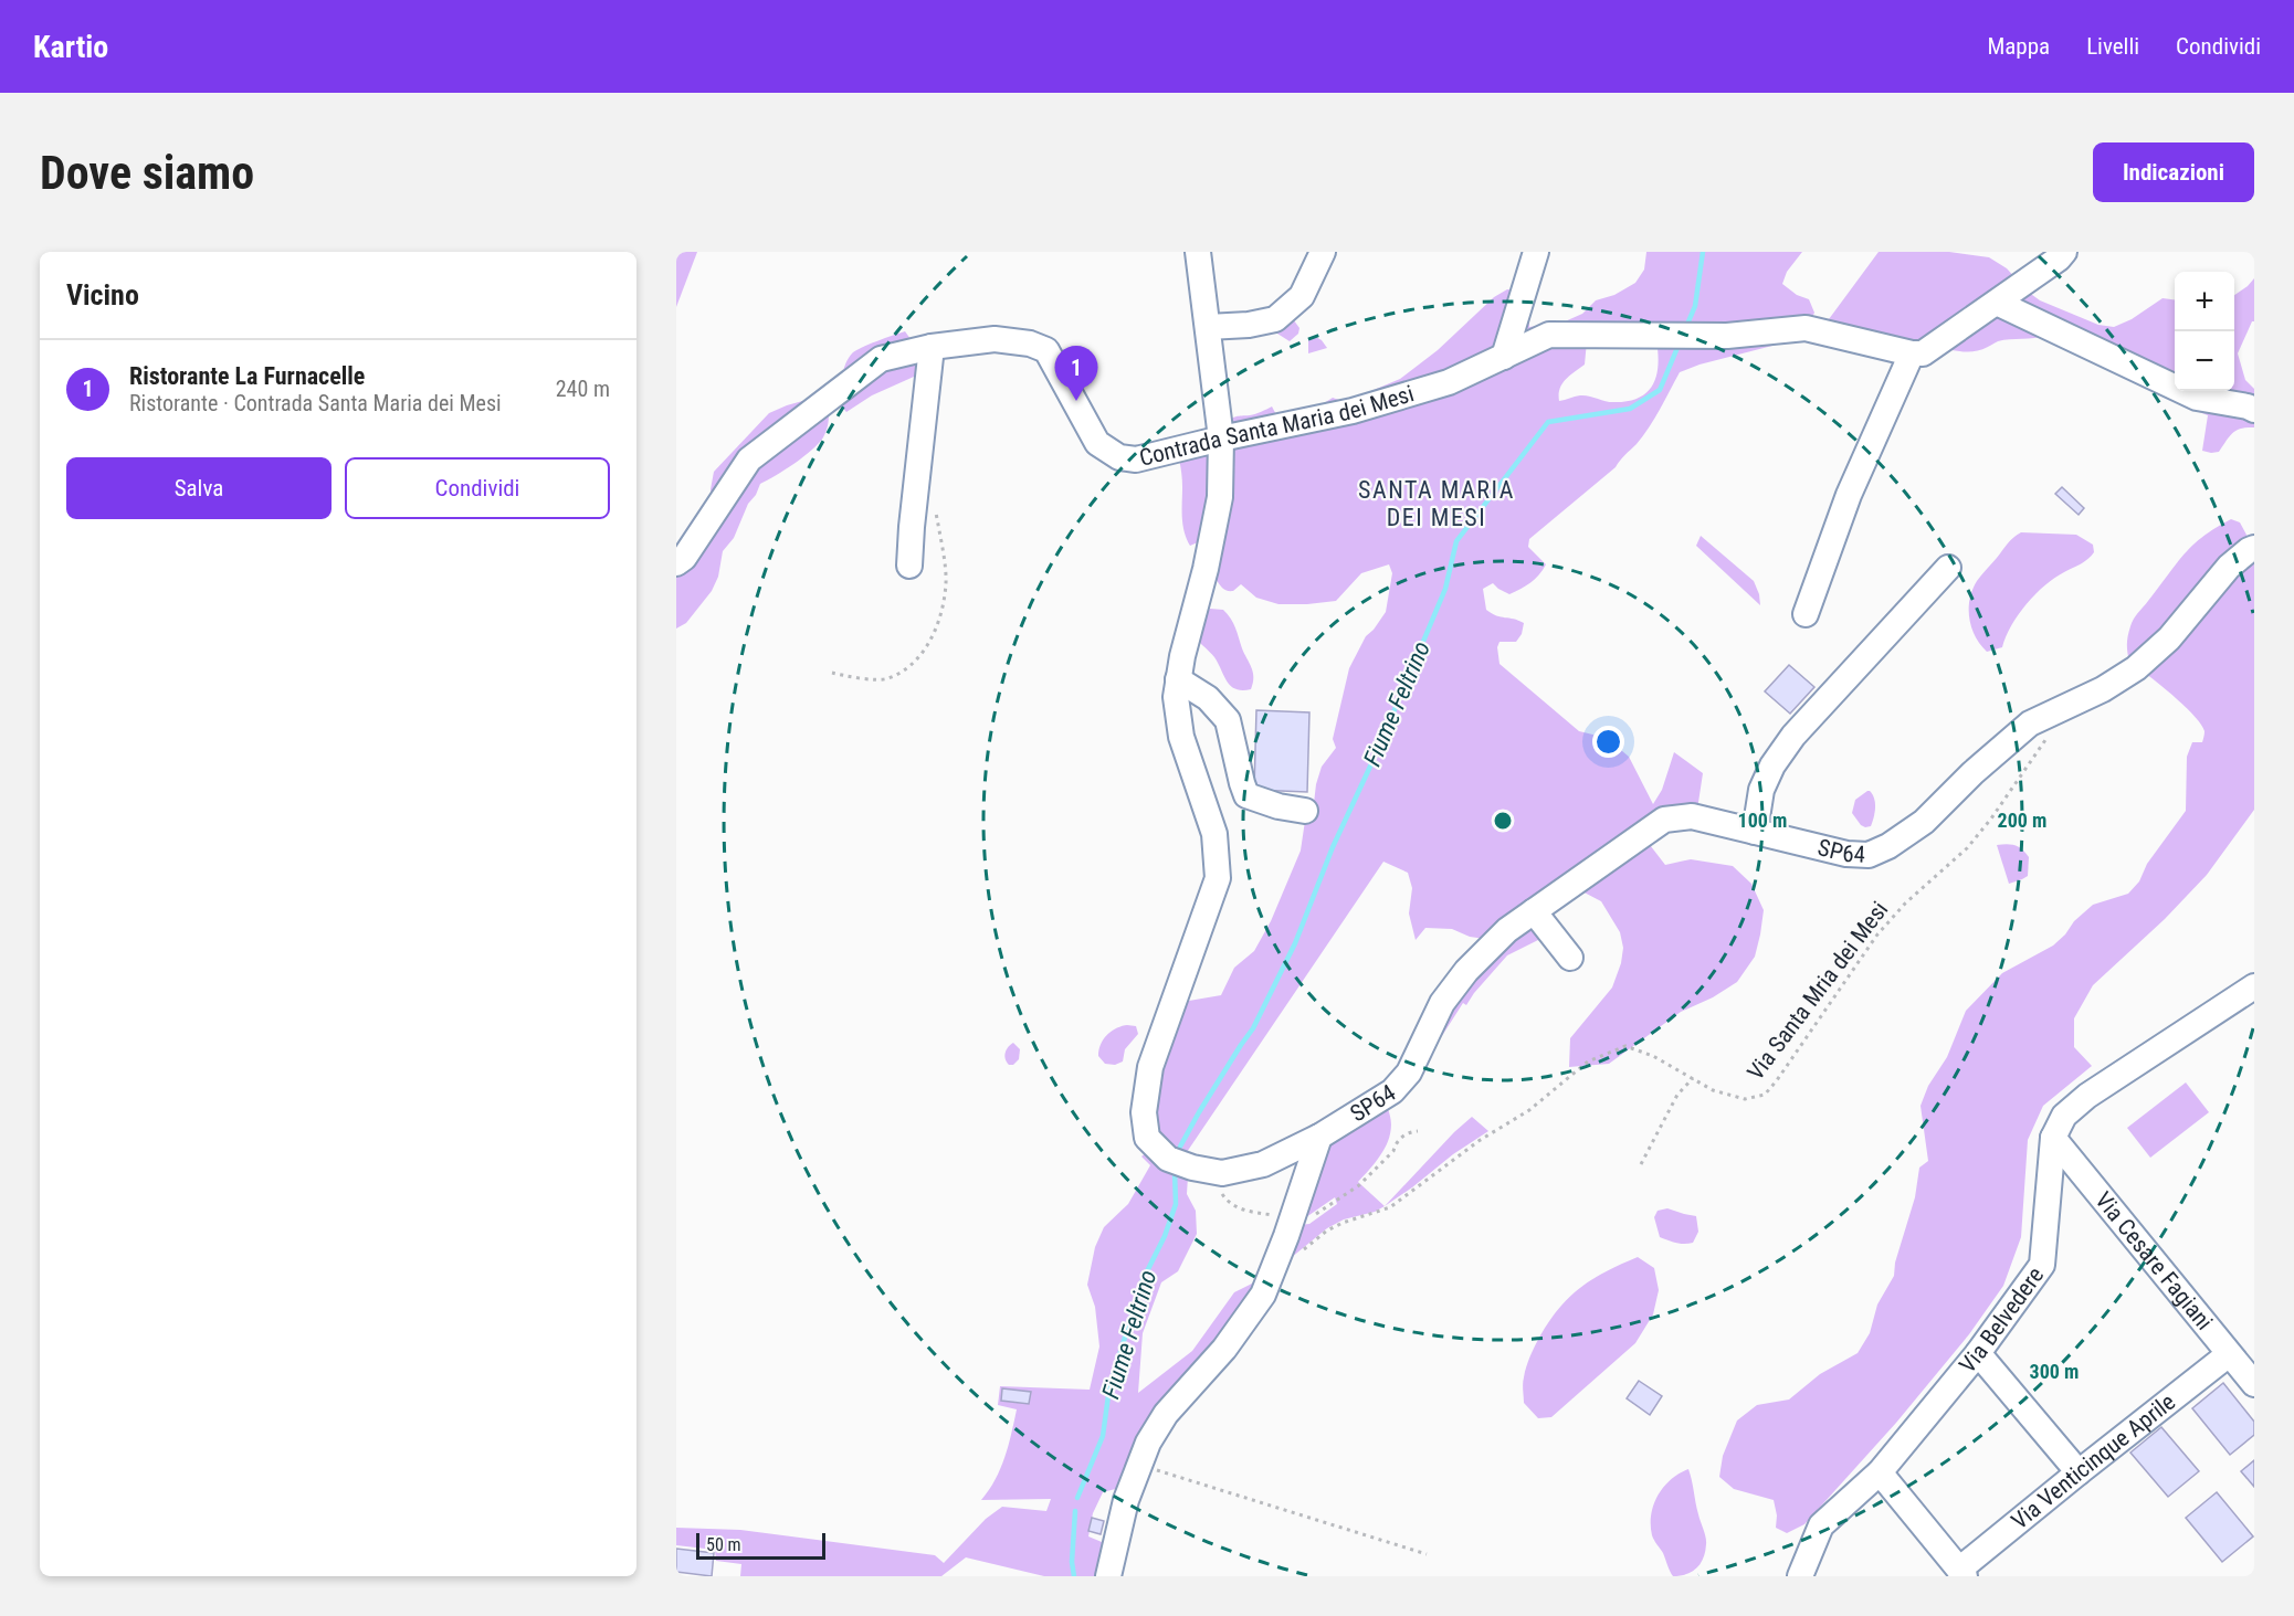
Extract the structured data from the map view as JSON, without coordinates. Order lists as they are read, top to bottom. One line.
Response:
{"streets":{"street":["Contrada Santa Maria dei Mesi","SP64","Via Cesare Fagiani","Via Belvedere","Via Venticinque Aprile"],"path":["Via Santa Mria dei Mesi"]},"crossings":[["SP64","Via Santa Mria dei Mesi"],["Via Cesare Fagiani","Via Belvedere"],["Via Cesare Fagiani","Via Venticinque Aprile"]],"districts":["SANTA MARIA DEI MESI"],"water":["Fiume Feltrino"],"scale_bar":"50 m","page":{"header":"Kartio","nav":["Mappa","Livelli","Condividi"],"buttons":["Indicazioni",["Salva","Condividi"]],"title":"Dove siamo","heading":"Vicino","map_buttons":["+","−"],"list":[{"mark":"1","name":"Ristorante La Furnacelle","note":"Ristorante · Contrada Santa Maria dei Mesi","value":"240 m"}],"pins":"1","scale":"50 m"},"rings":["100 m","200 m","300 m"]}
